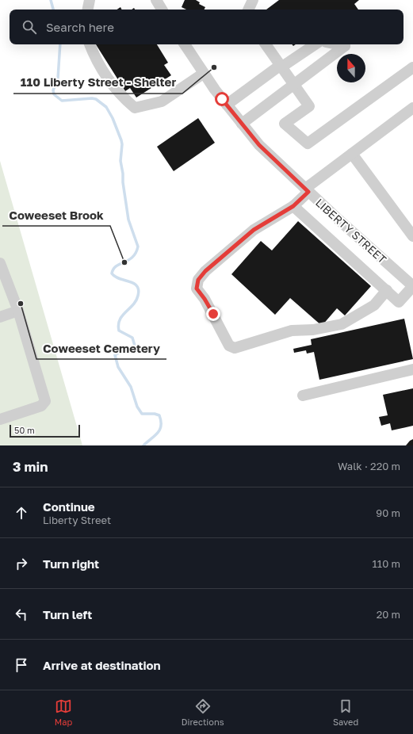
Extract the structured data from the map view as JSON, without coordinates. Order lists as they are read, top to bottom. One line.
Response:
{"streets":{"street":["LIBERTY STREET"]},"places":["110 Liberty Street - Shelter","Coweeset Brook","Coweeset Cemetery"],"scale_bar":"50 m","north":"top","page":{"search":"Search here","scale":"50 m","heading":["3 min","Walk · 220 m"],"list":[["Continue","Liberty Street","90 m"],["Turn right","110 m"],["Turn left","20 m"],"Arrive at destination"],"nav":["Map","Directions","Saved"]}}
